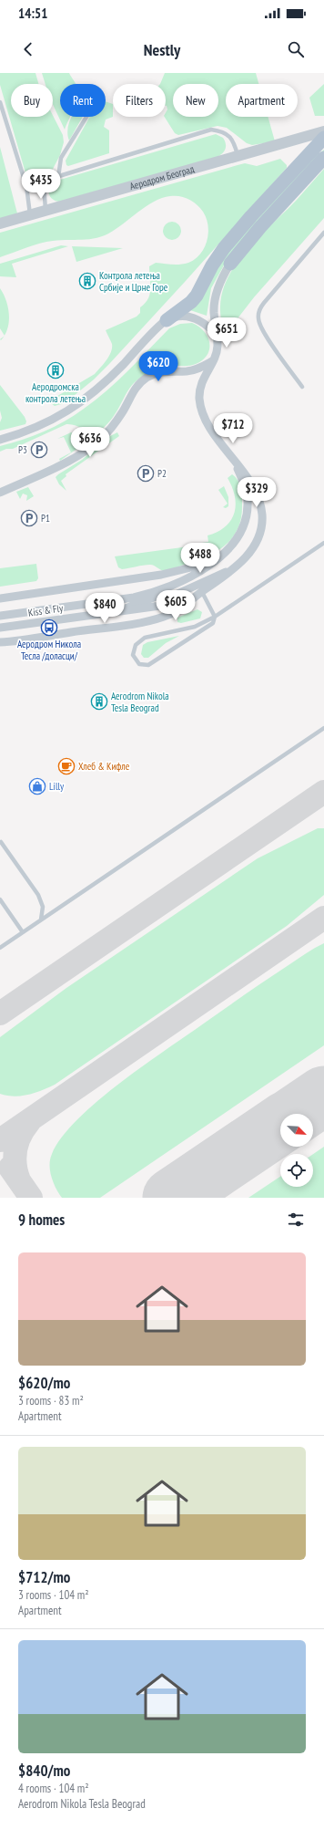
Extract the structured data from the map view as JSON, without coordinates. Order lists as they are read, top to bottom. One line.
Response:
{"streets":{"street":["Аеродром Београд","Kiss & Fly"]},"places":{"building":["Контрола летења Србије и Црне Горе","Аеродромска контрола летења","Aerodrom Nikola Tesla Beograd"],"parking":["P3","P2","P1"],"bus stop":["Аеродром Никола Тесла /доласци/"],"cafe":["Хлеб & Кифле"],"shop":["Lilly"]},"north":"bottom right","page":{"status":"14:51","header":"Nestly","chip":["Buy","Rent","Filters","New","Apartment"],"price":["$435","$651","$620","$712","$636","$329","$488","$605","$840"],"heading":"9 homes","list":[{"name":"$620/mo","note":"3 rooms · 83 m² · Apartment"},{"name":"$712/mo","note":"3 rooms · 104 m² · Apartment"},{"name":"$840/mo","note":"4 rooms · 104 m² · Aerodrom Nikola Tesla Beograd"}]}}
